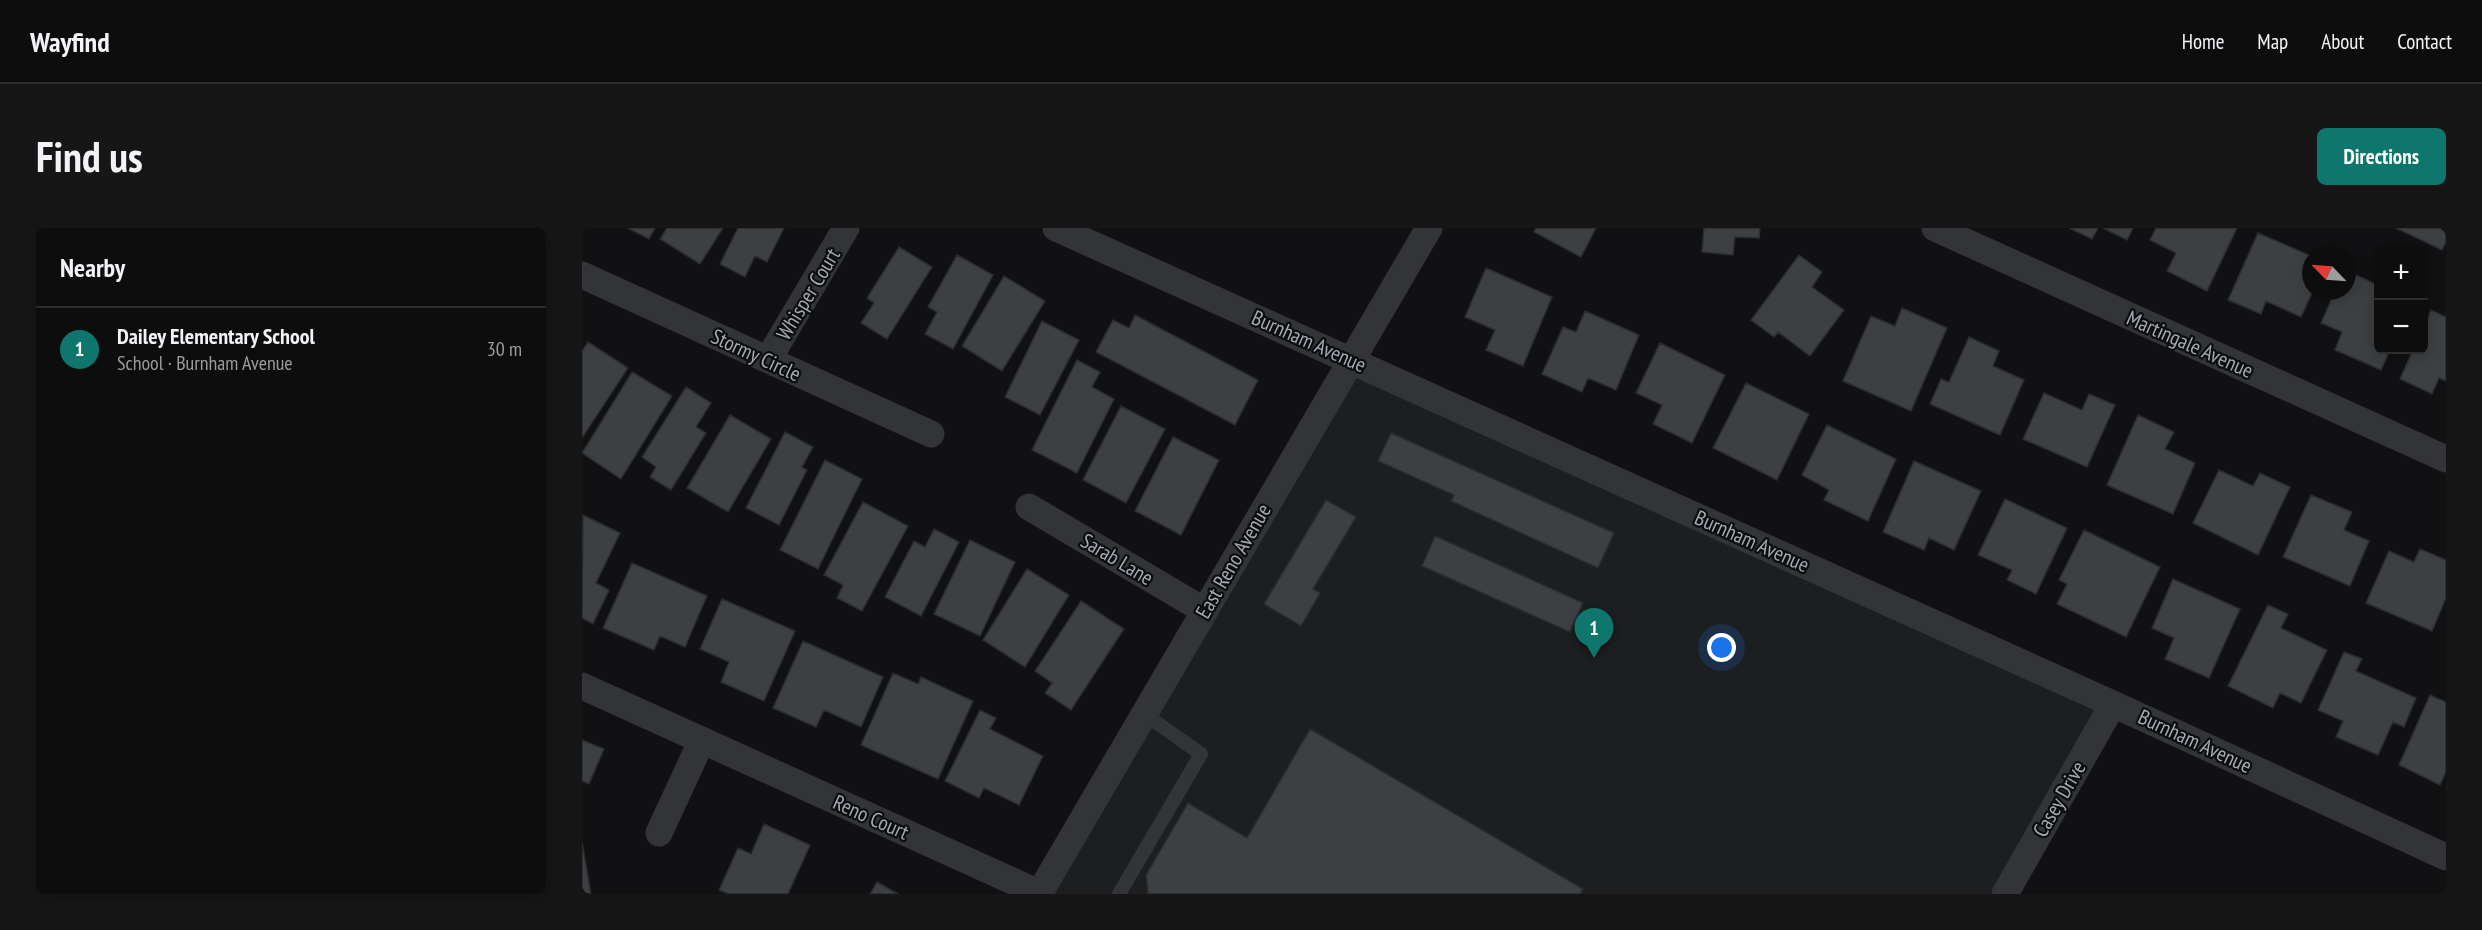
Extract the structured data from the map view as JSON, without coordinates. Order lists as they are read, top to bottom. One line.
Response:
{"streets":{"street":["Whisper Court","Burnham Avenue","Martingale Avenue","Stormy Circle","Sarab Lane","East Reno Avenue","Casey Drive","Reno Court"]},"crossings":[["Whisper Court","Stormy Circle"],["Burnham Avenue","East Reno Avenue"],["Burnham Avenue","Casey Drive"],["Sarab Lane","East Reno Avenue"],["East Reno Avenue","Reno Court"]],"north":"top left","page":{"header":"Wayfind","nav":["Home","Map","About","Contact"],"buttons":"Directions","title":"Find us","heading":"Nearby","map_buttons":["+","−"],"list":[{"mark":"1","name":"Dailey Elementary School","note":"School · Burnham Avenue","value":"30 m"}],"pins":"1"}}
